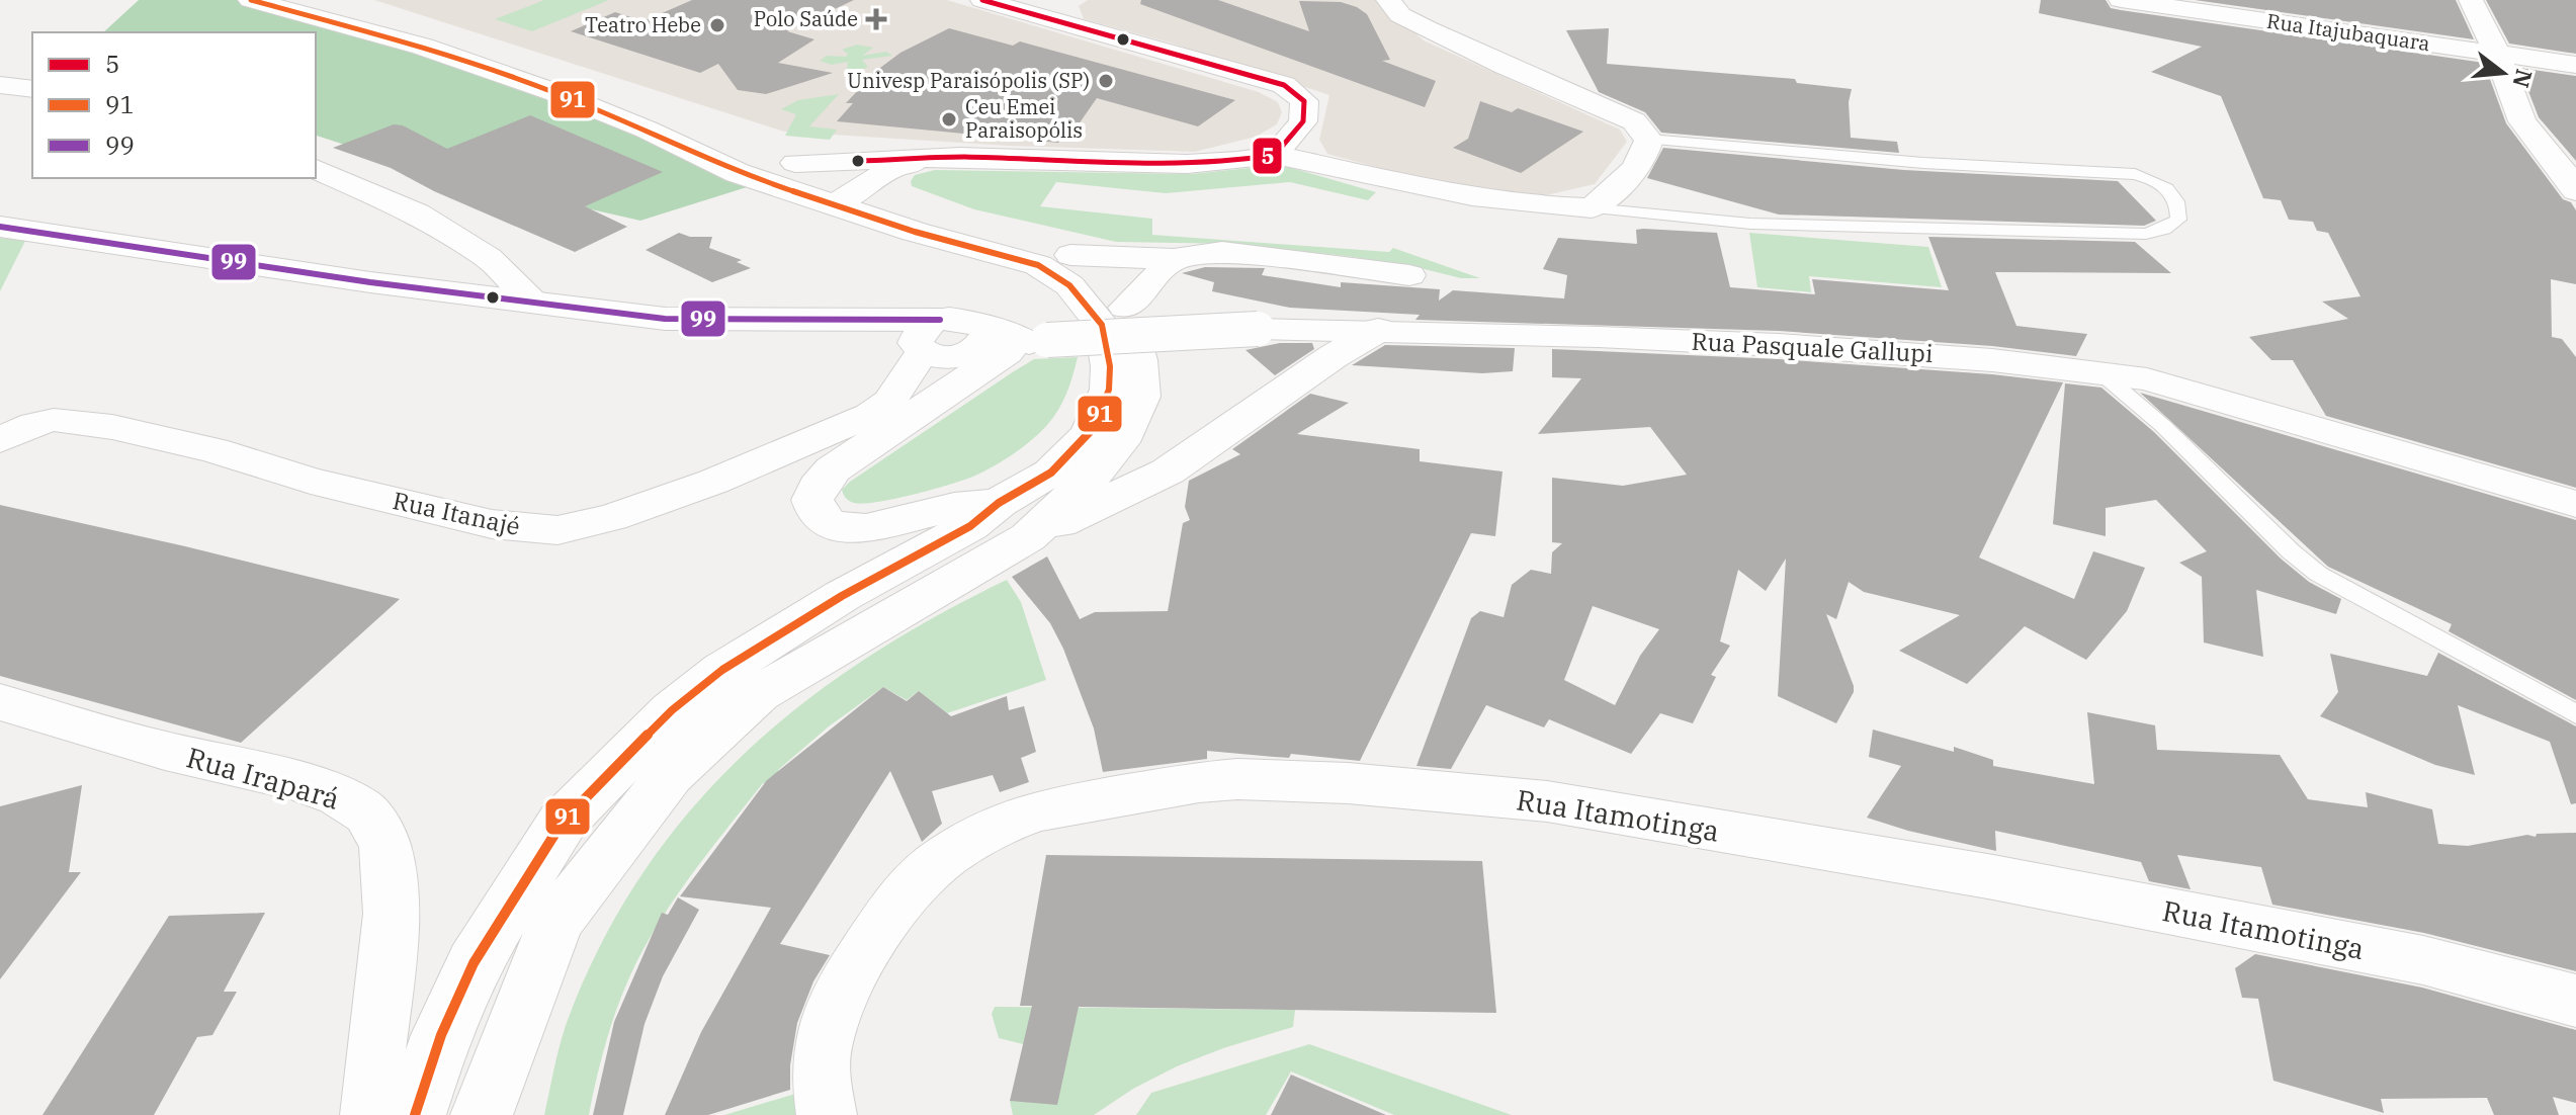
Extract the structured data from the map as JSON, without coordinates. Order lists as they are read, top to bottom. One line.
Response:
{"streets":{"street":["Rua Itajubaquara","Rua Pasquale Gallupi","Rua Itanajé","Rua Irapará","Rua Itamotinga"]},"crossings":[["Rua Pasquale Gallupi","Rua Itanajé"]],"places":{"health":["Polo Saúde"],"other":["Teatro Hebe","Univesp Paraisópolis (SP)","Ceu Emei Paraisopólis"]},"lines":["transit line 5","transit line 91","transit line 99"],"legend":["5","91","99"],"north":"right"}
